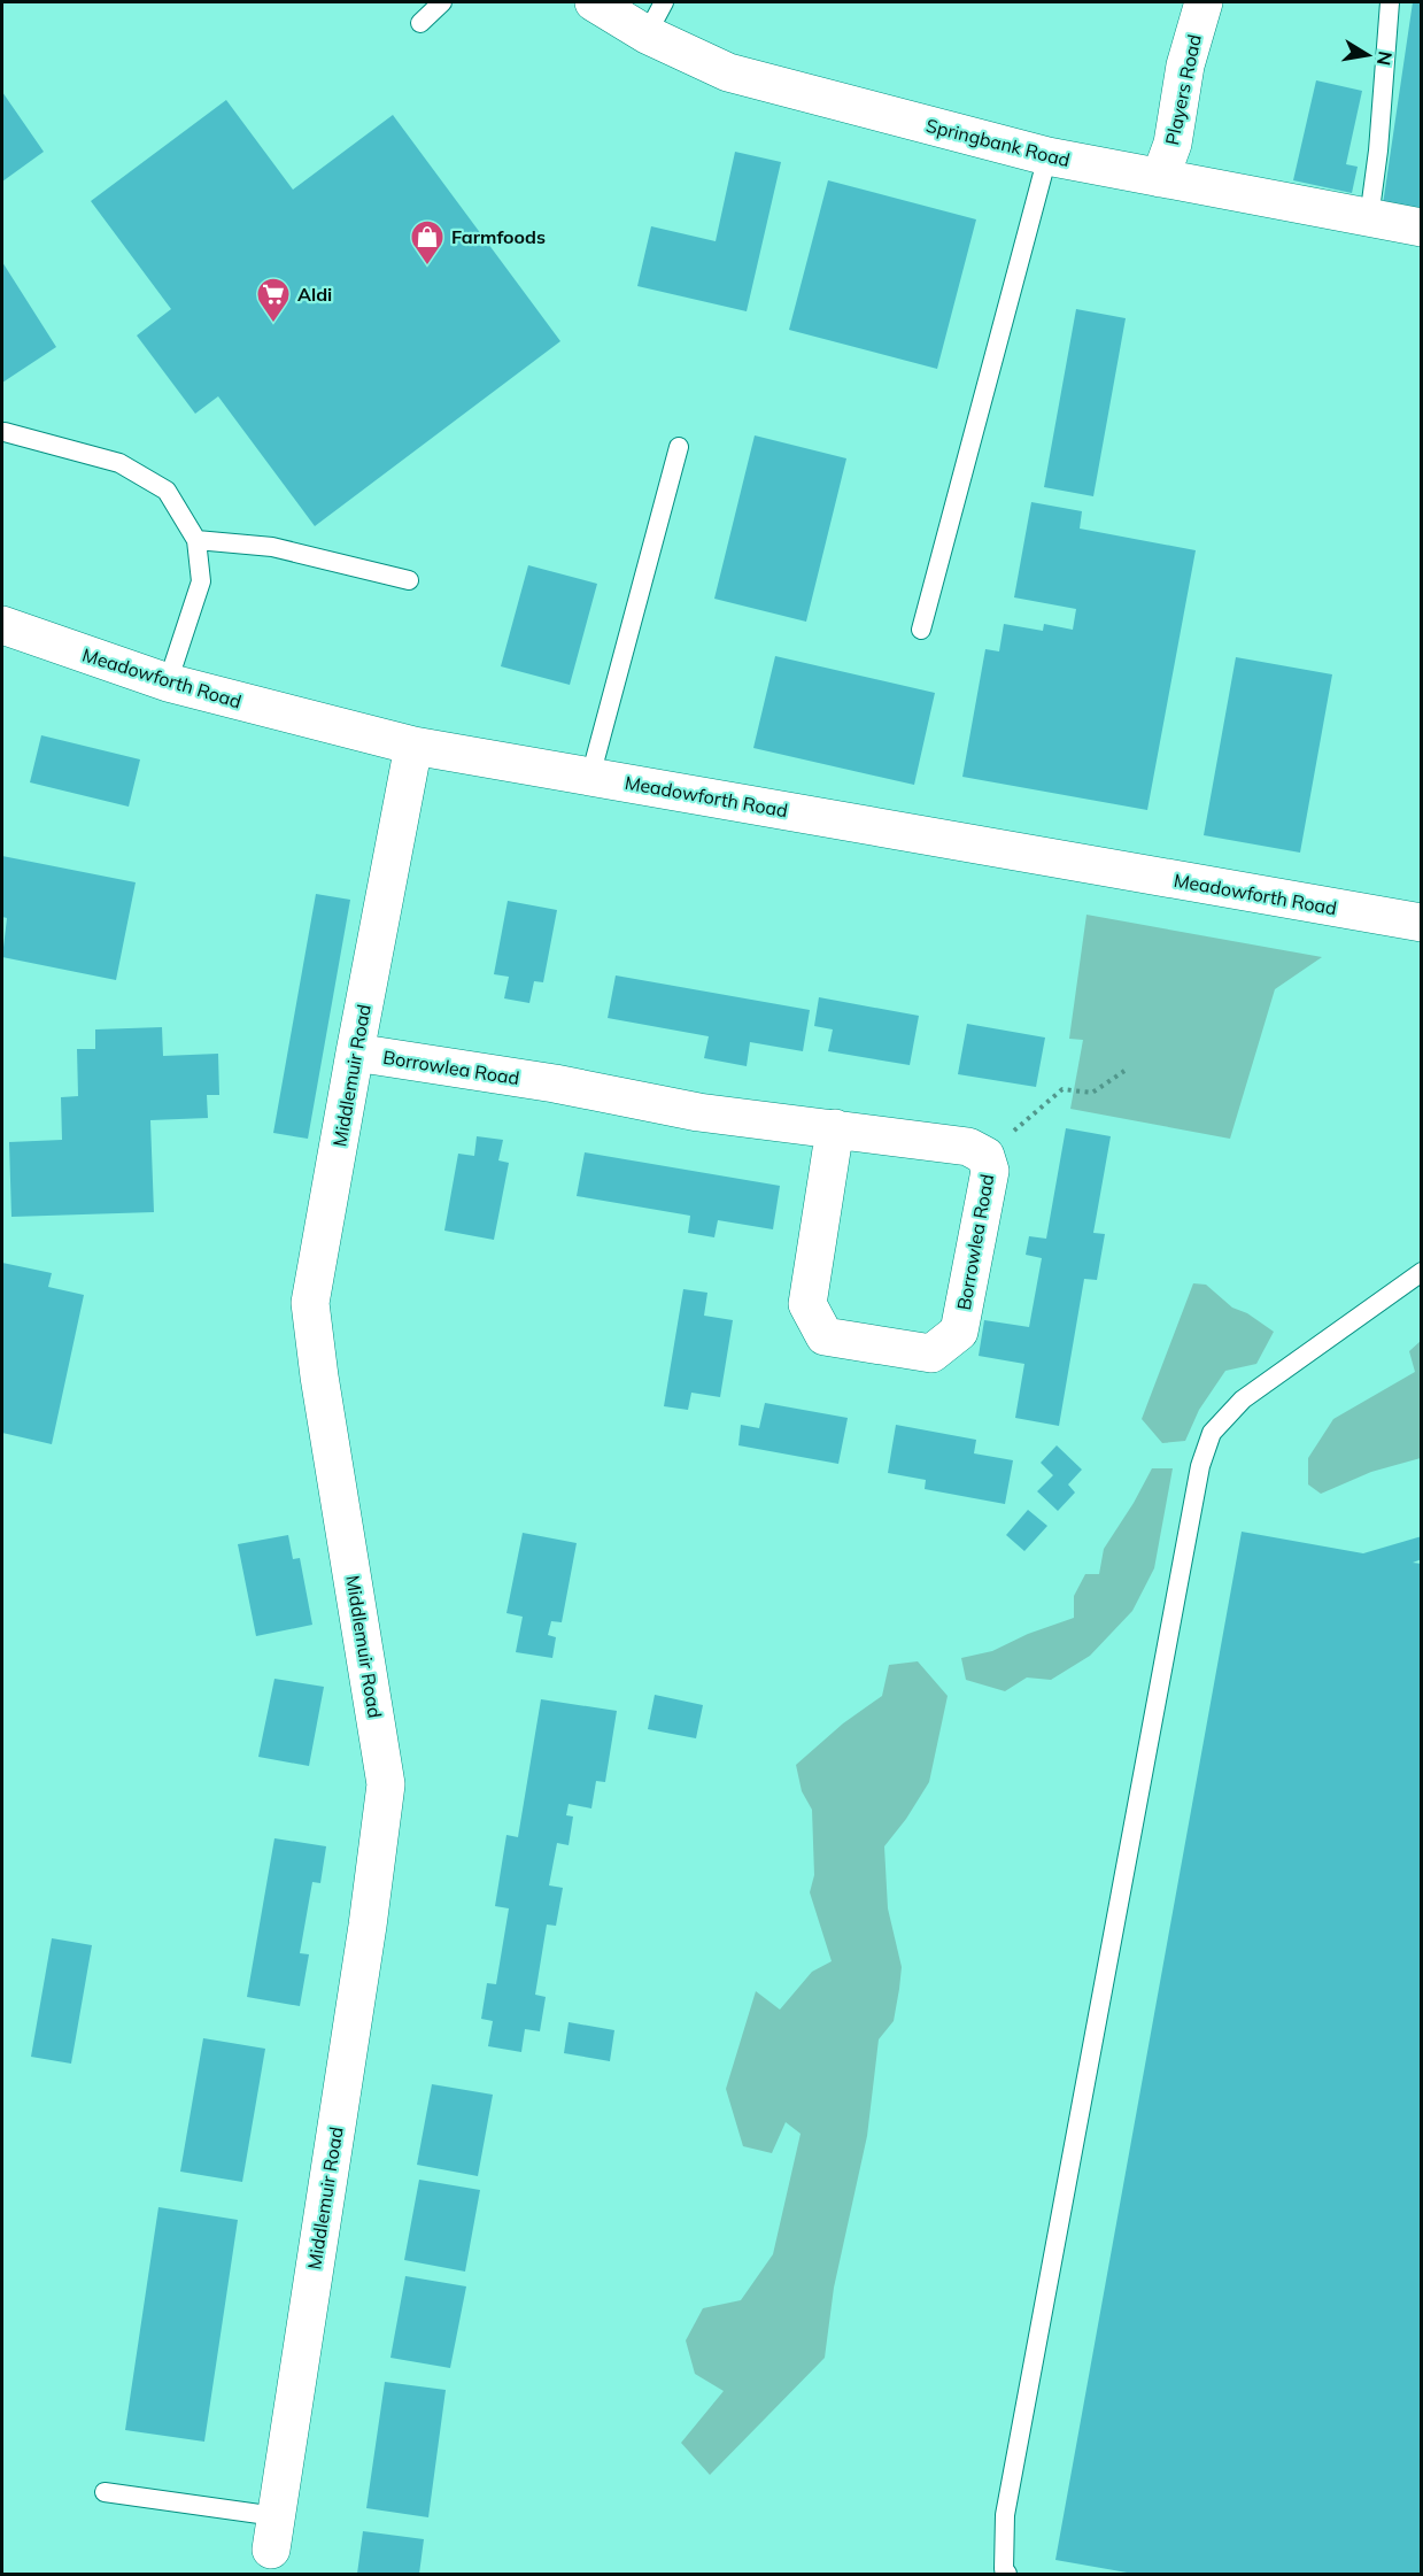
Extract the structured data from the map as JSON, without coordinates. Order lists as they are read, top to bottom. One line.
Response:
{"streets":{"street":["Players Road","Springbank Road","Meadowforth Road","Borrowlea Road","Middlemuir Road"]},"crossings":[["Players Road","Springbank Road"],["Meadowforth Road","Middlemuir Road"],["Borrowlea Road","Middlemuir Road"]],"places":{"shop":["Farmfoods"],"supermarket":["Aldi"]},"north":"right"}
